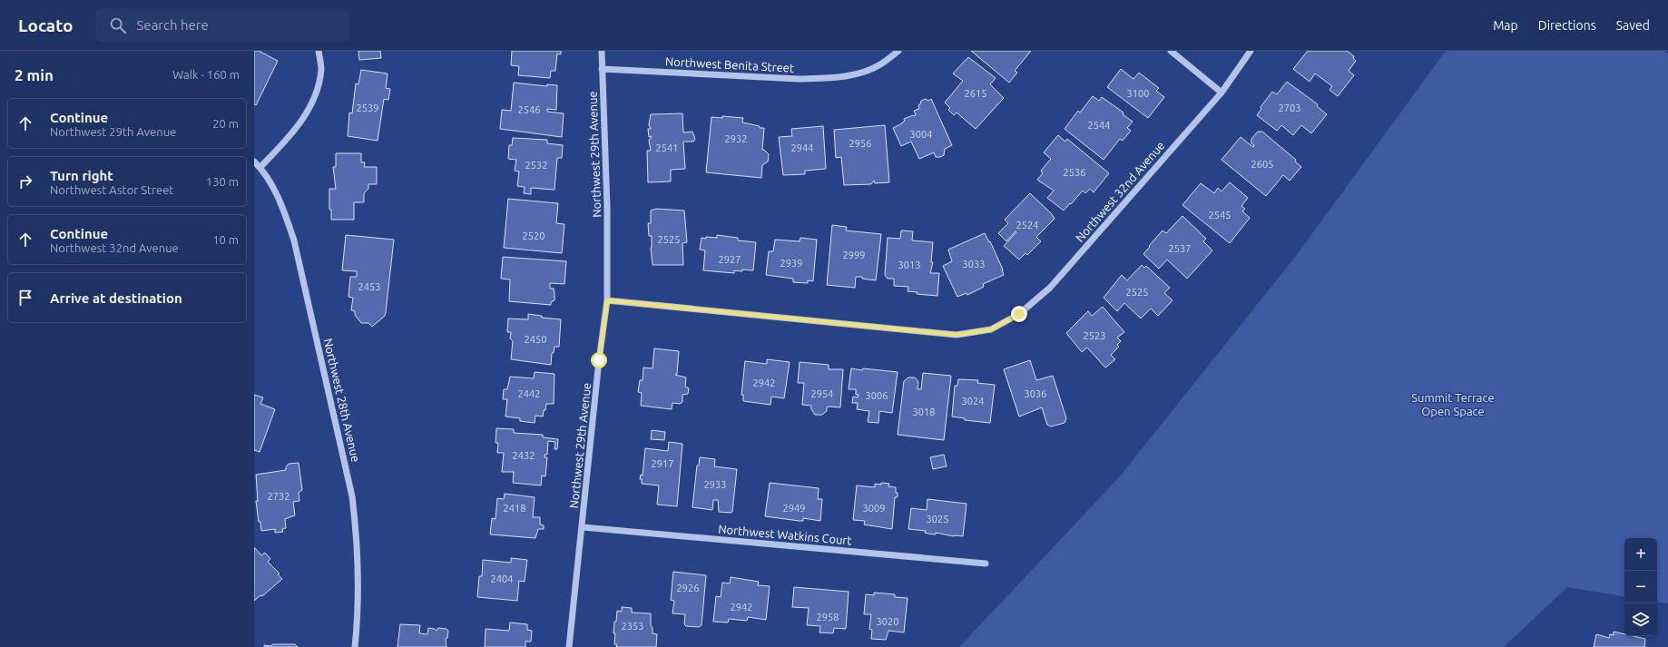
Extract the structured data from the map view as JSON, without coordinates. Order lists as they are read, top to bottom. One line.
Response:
{"streets":{"street":["Northwest Benita Street","Northwest 29th Avenue","Northwest 32nd Avenue","Northwest 28th Avenue","Northwest Watkins Court"]},"crossings":[["Northwest Benita Street","Northwest 29th Avenue"],["Northwest 29th Avenue","Northwest 32nd Avenue"],["Northwest 29th Avenue","Northwest Watkins Court"]],"parks":["Summit Terrace Open Space"],"house_numbers":["2615","3100","2539","2703","2546","2544","3004","2932","2956","2541","2944","2605","2532","2536","2545","2524","2520","2525","2537","2999","2927","2939","3033","3013","2453","2525","2523","2450","2942","2442","2954","3036","3006","3024","3018","2432","2917","2933","2732","2418","2949","3009","3025","2404","2926","2942","2958","3020","2353"],"page":{"header":"Locato","search":"Search here","nav":["Map","Directions","Saved"],"heading":["2 min","Walk · 160 m"],"list":[["Continue","Northwest 29th Avenue","20 m"],["Turn right","Northwest Astor Street","130 m"],["Continue","Northwest 32nd Avenue","10 m"],"Arrive at destination"],"map_buttons":["+","−"]}}
